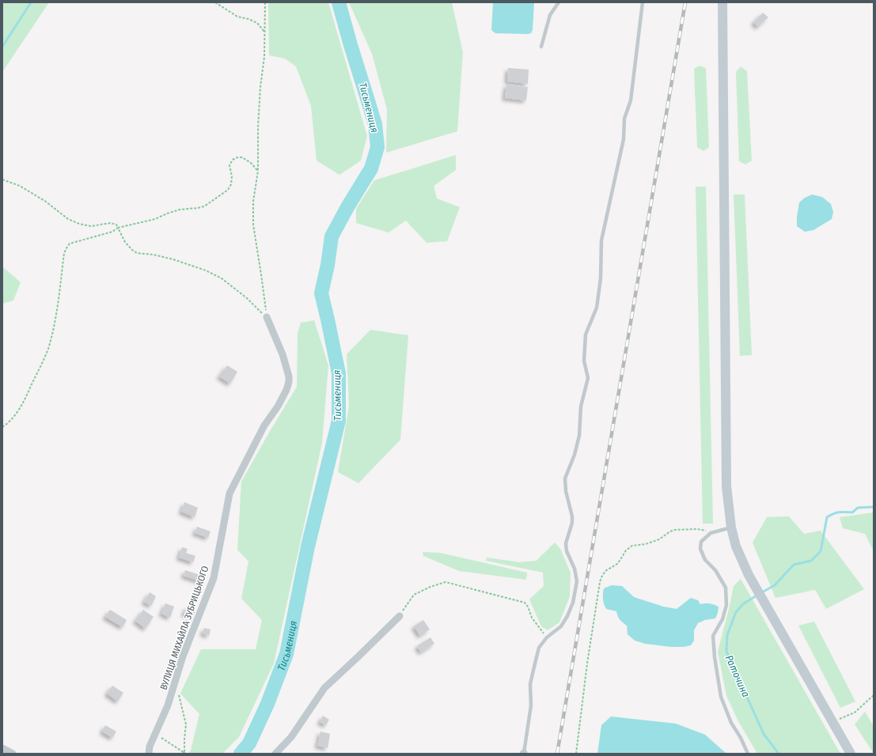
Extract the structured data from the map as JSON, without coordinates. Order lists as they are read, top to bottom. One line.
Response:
{"streets":{"street":["ВУЛИЦЯ МИХАЙЛА ЗУБРИЦЬКОГО"]},"water":["Тисьмениця","Раточина"]}
